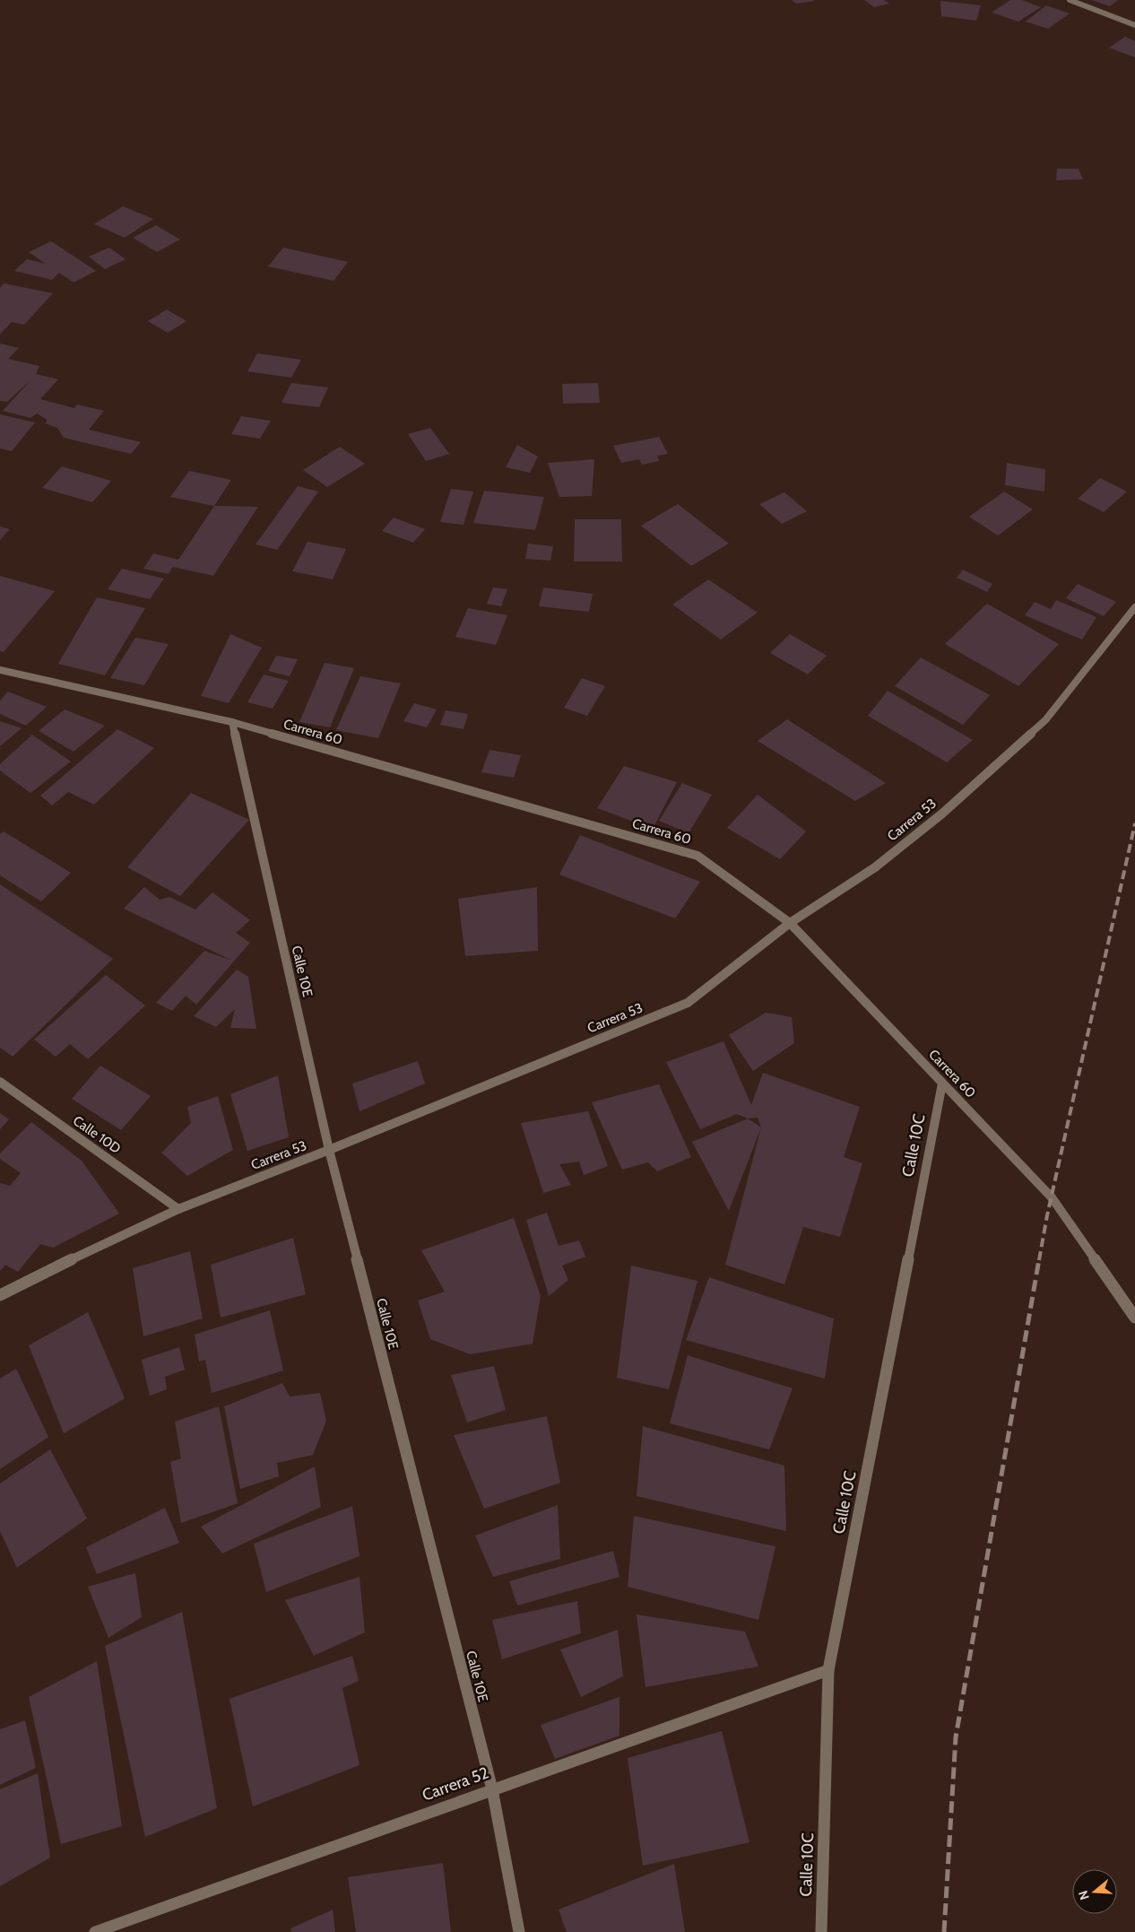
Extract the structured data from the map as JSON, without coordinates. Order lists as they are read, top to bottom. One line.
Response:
{"streets":{"street":["Carrera 60","Carrera 53","Calle 10E","Calle 10D","Calle 10C","Carrera 52"]},"crossings":[["Carrera 60","Carrera 53"],["Carrera 60","Calle 10E"],["Carrera 60","Calle 10C"],["Carrera 53","Calle 10E"],["Carrera 53","Calle 10D"],["Calle 10E","Carrera 52"],["Calle 10C","Carrera 52"]],"north":"left"}
